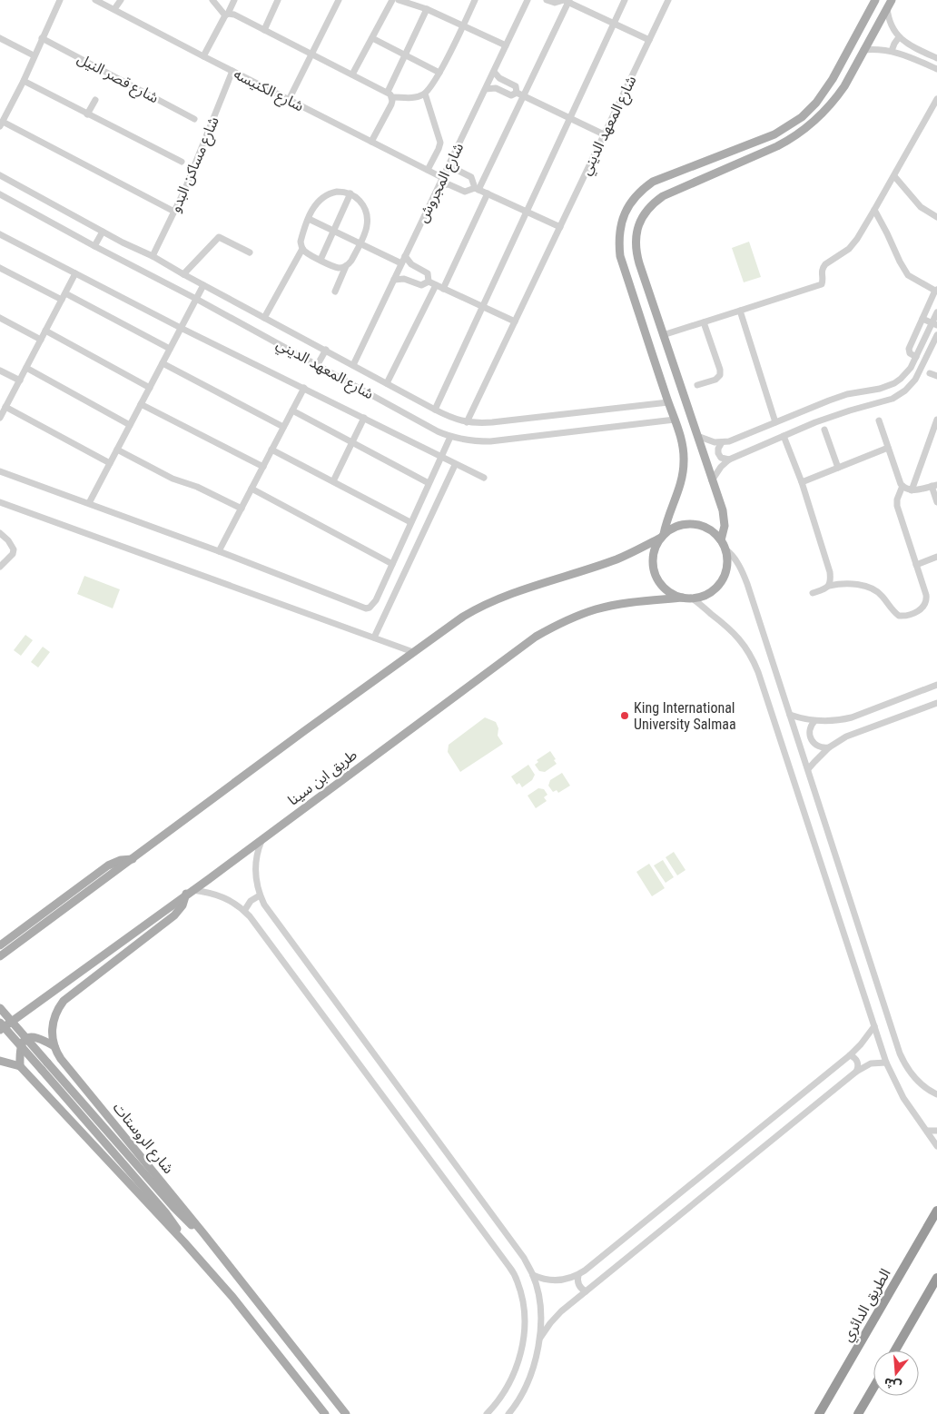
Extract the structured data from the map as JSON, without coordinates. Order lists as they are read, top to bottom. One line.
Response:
{"streets":{"highway":["الطريق الدائري"],"main road":["طريق ابن سينا","شارع الروستات"],"street":["شارع قصر النيل","شارع الكنيسه","شارع المعهد الديني","شارع مساكن البدو","شارع المجروش"]},"crossings":[["شارع الكنيسه","شارع مساكن البدو"],["شارع الكنيسه","شارع المجروش"],["شارع المعهد الديني","شارع مساكن البدو"],["شارع المعهد الديني","شارع المجروش"],["طريق ابن سينا","شارع الروستات"]],"places":["King International University Salmaa"],"north":"bottom"}
